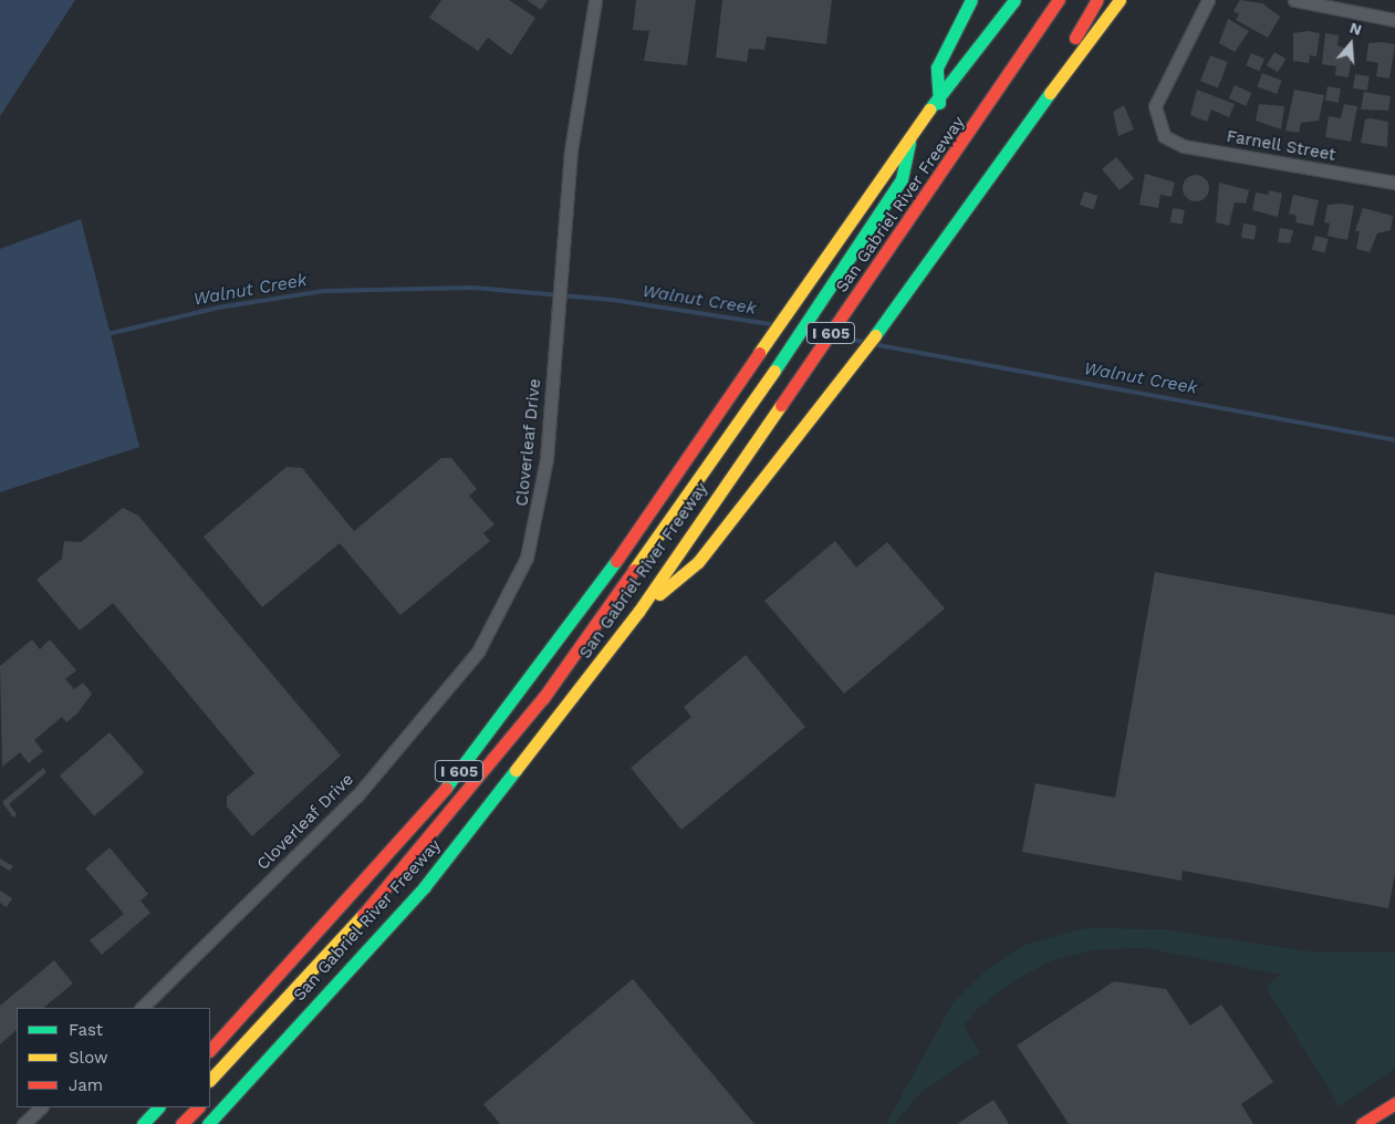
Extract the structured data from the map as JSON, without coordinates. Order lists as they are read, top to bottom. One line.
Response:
{"streets":{"main road":["San Gabriel River Freeway","I 605"],"street":["Farnell Street","Cloverleaf Drive"]},"water":["Walnut Creek"],"legend":["Fast","Slow","Jam"],"north":"top"}
